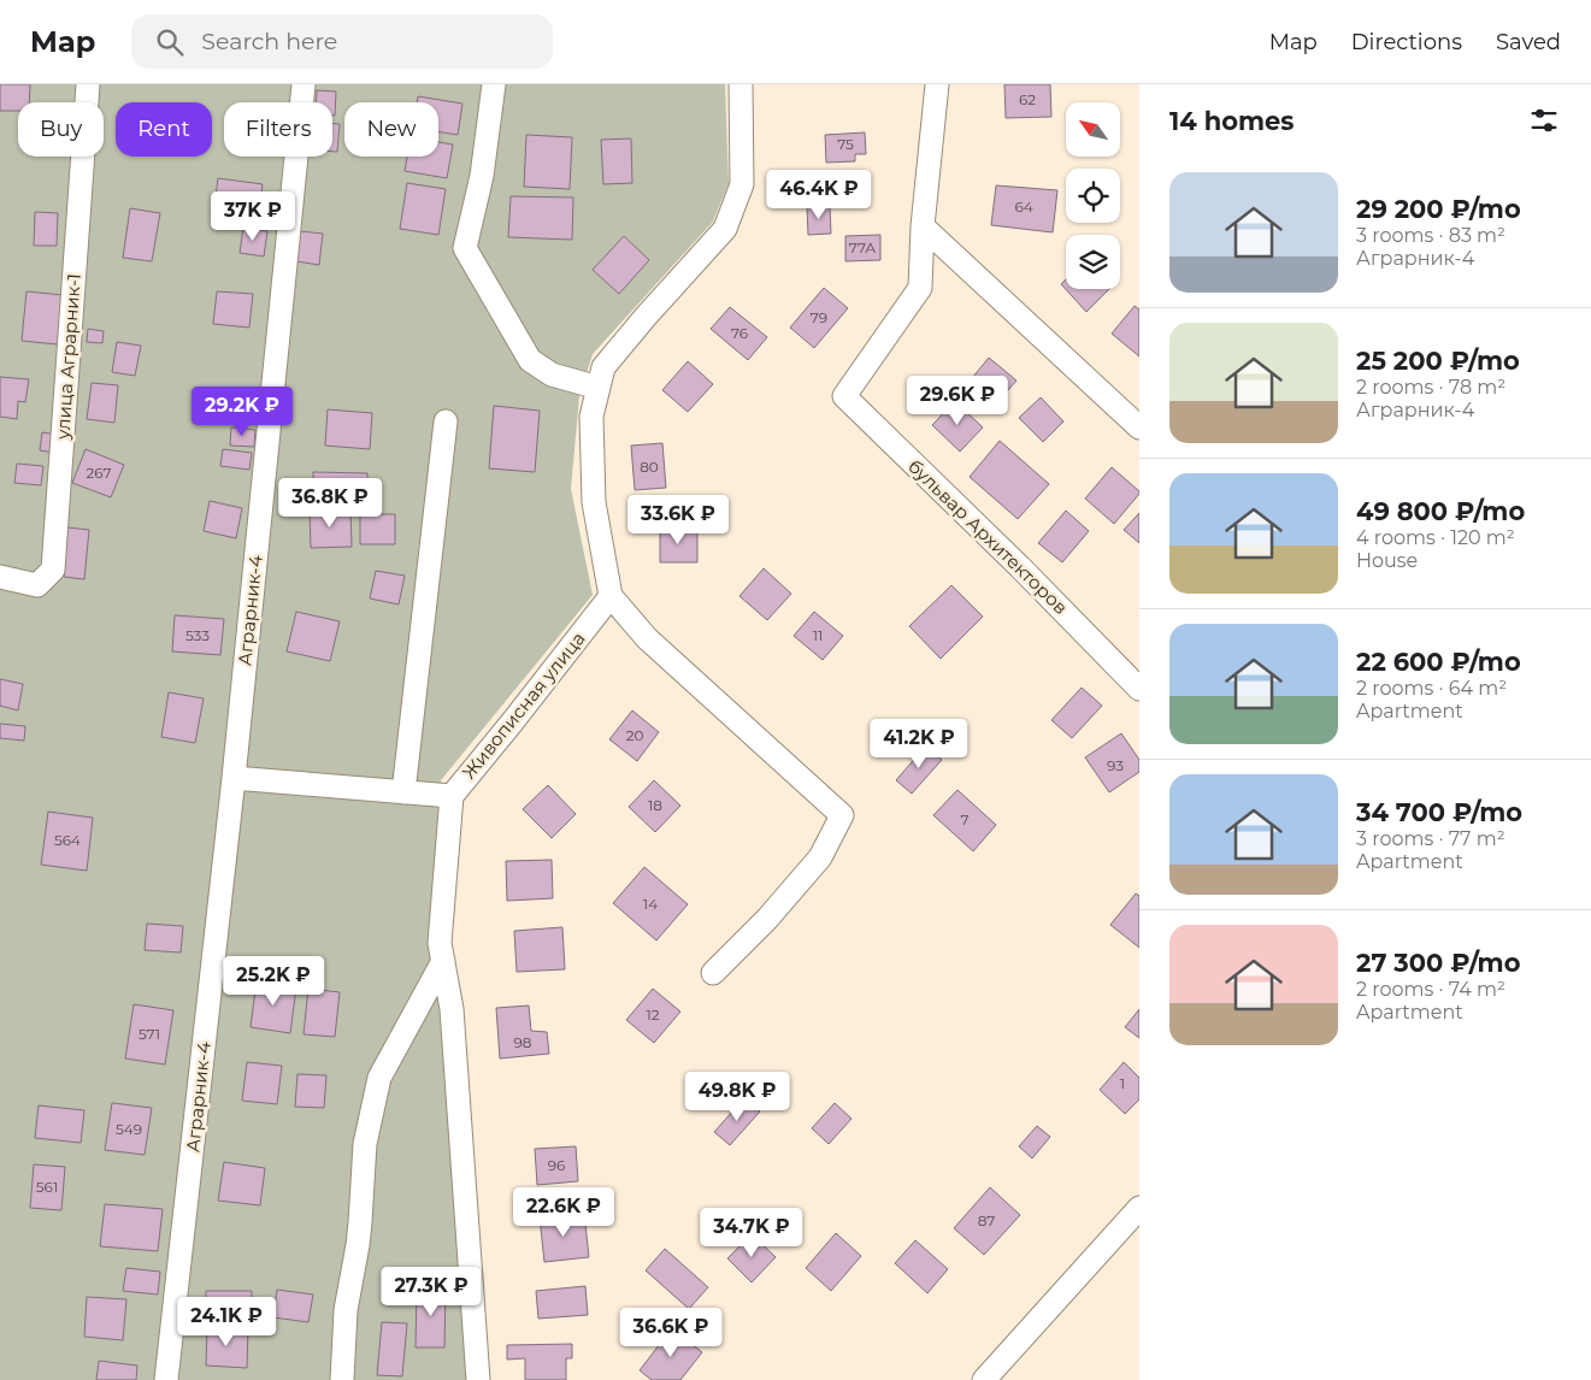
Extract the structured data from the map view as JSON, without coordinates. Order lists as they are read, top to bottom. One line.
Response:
{"streets":{"street":["улица Аграрник-1","бульвар Архитекторов","Аграрник-4","Живописная улица"]},"house_numbers":["62","75","64","77А","79","76","80","267","533","11","20","93","18","7","564","14","12","571","98","1","549","96","561","87"],"north":"top left","page":{"header":"Map","search":"Search here","nav":["Map","Directions","Saved"],"heading":"14 homes","chip":["Buy","Rent","Filters","New"],"list":[{"name":"29 200 ₽/mo","note":"3 rooms · 83 m² · Аграрник-4"},{"name":"25 200 ₽/mo","note":"2 rooms · 78 m² · Аграрник-4"},{"name":"49 800 ₽/mo","note":"4 rooms · 120 m² · House"},{"name":"22 600 ₽/mo","note":"2 rooms · 64 m² · Apartment"},{"name":"34 700 ₽/mo","note":"3 rooms · 77 m² · Apartment"},{"name":"27 300 ₽/mo","note":"2 rooms · 74 m² · Apartment"}],"price":["46.4K ₽","37K ₽","29.6K ₽","29.2K ₽","36.8K ₽","33.6K ₽","41.2K ₽","25.2K ₽","49.8K ₽","22.6K ₽","34.7K ₽","27.3K ₽","24.1K ₽","36.6K ₽"]}}
